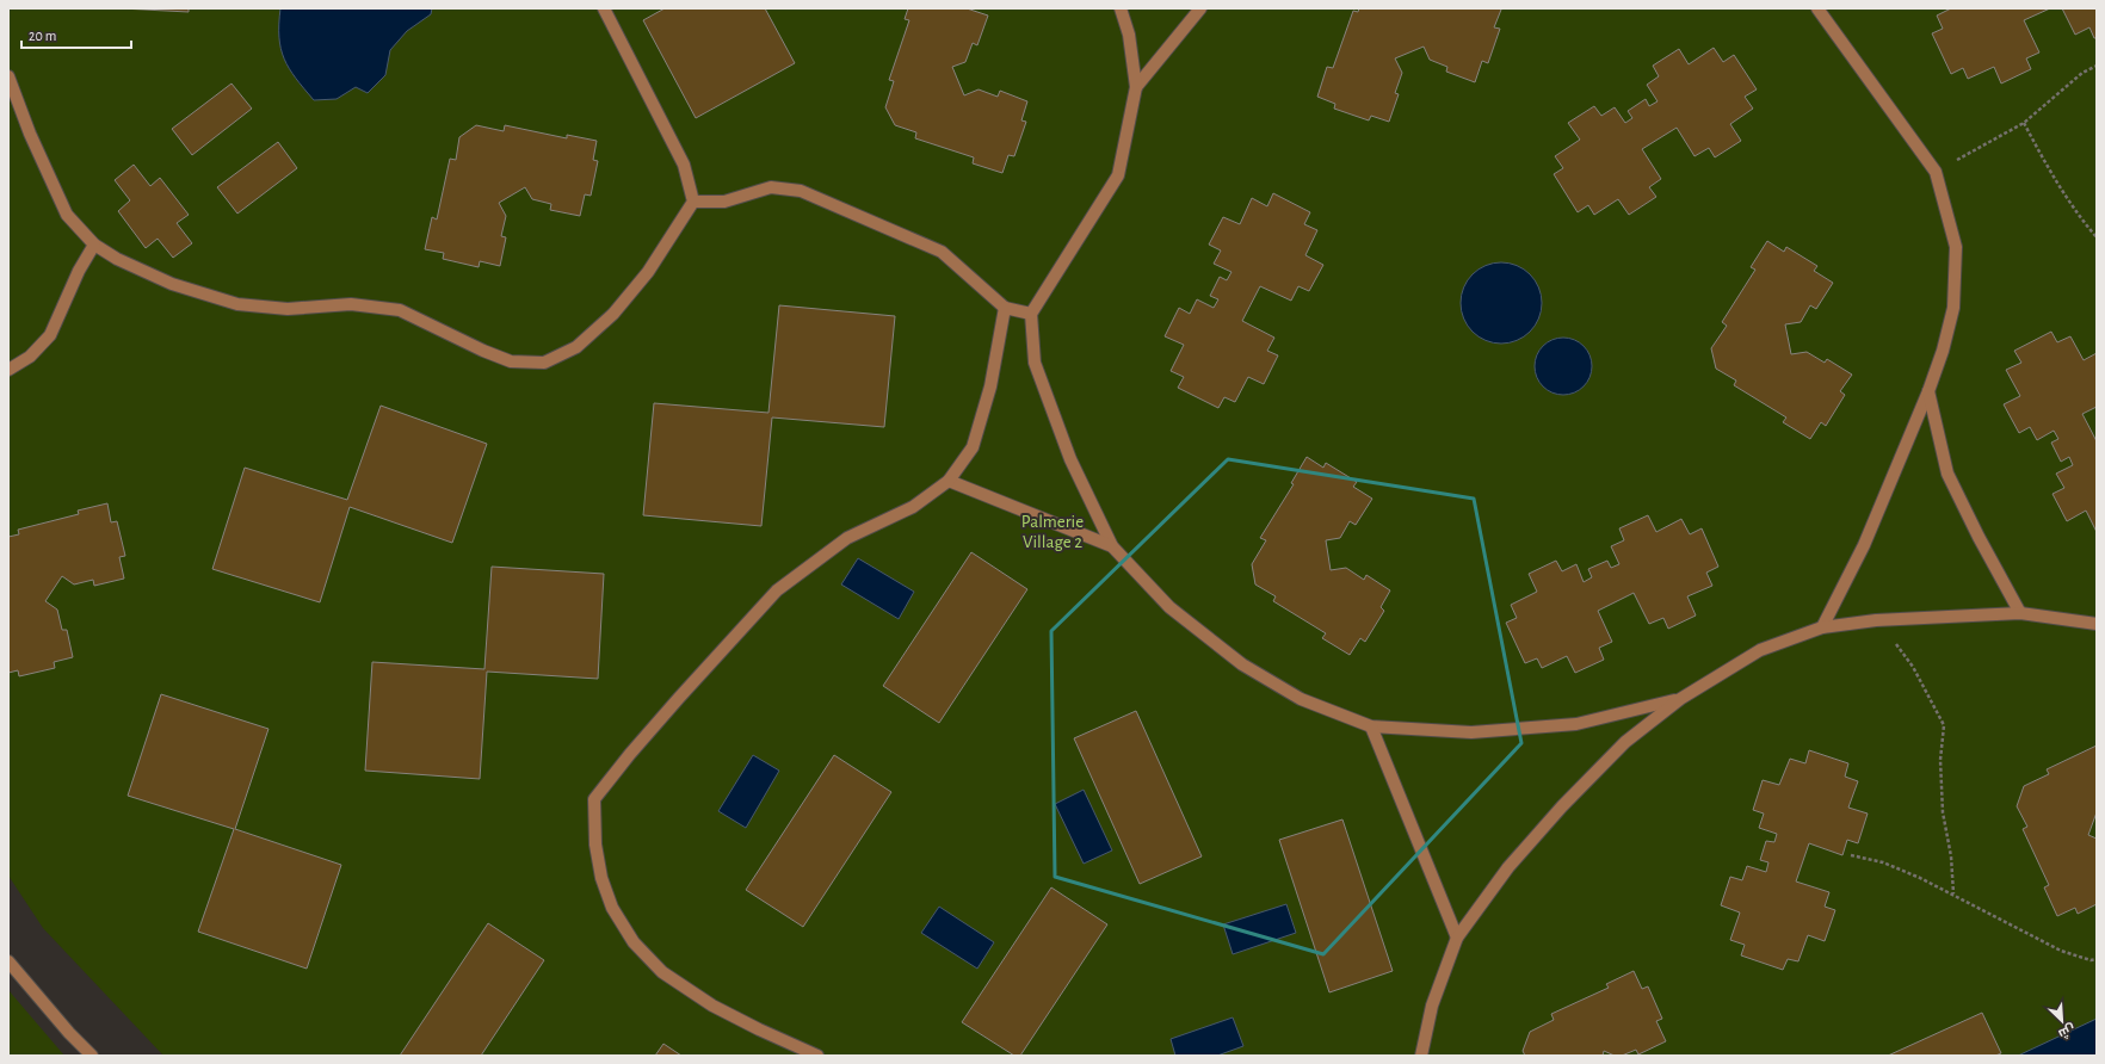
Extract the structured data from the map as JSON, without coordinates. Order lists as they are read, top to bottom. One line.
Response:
{"parks":["Palmerie Village 2"],"scale_bar":"20 m","north":"bottom right"}
